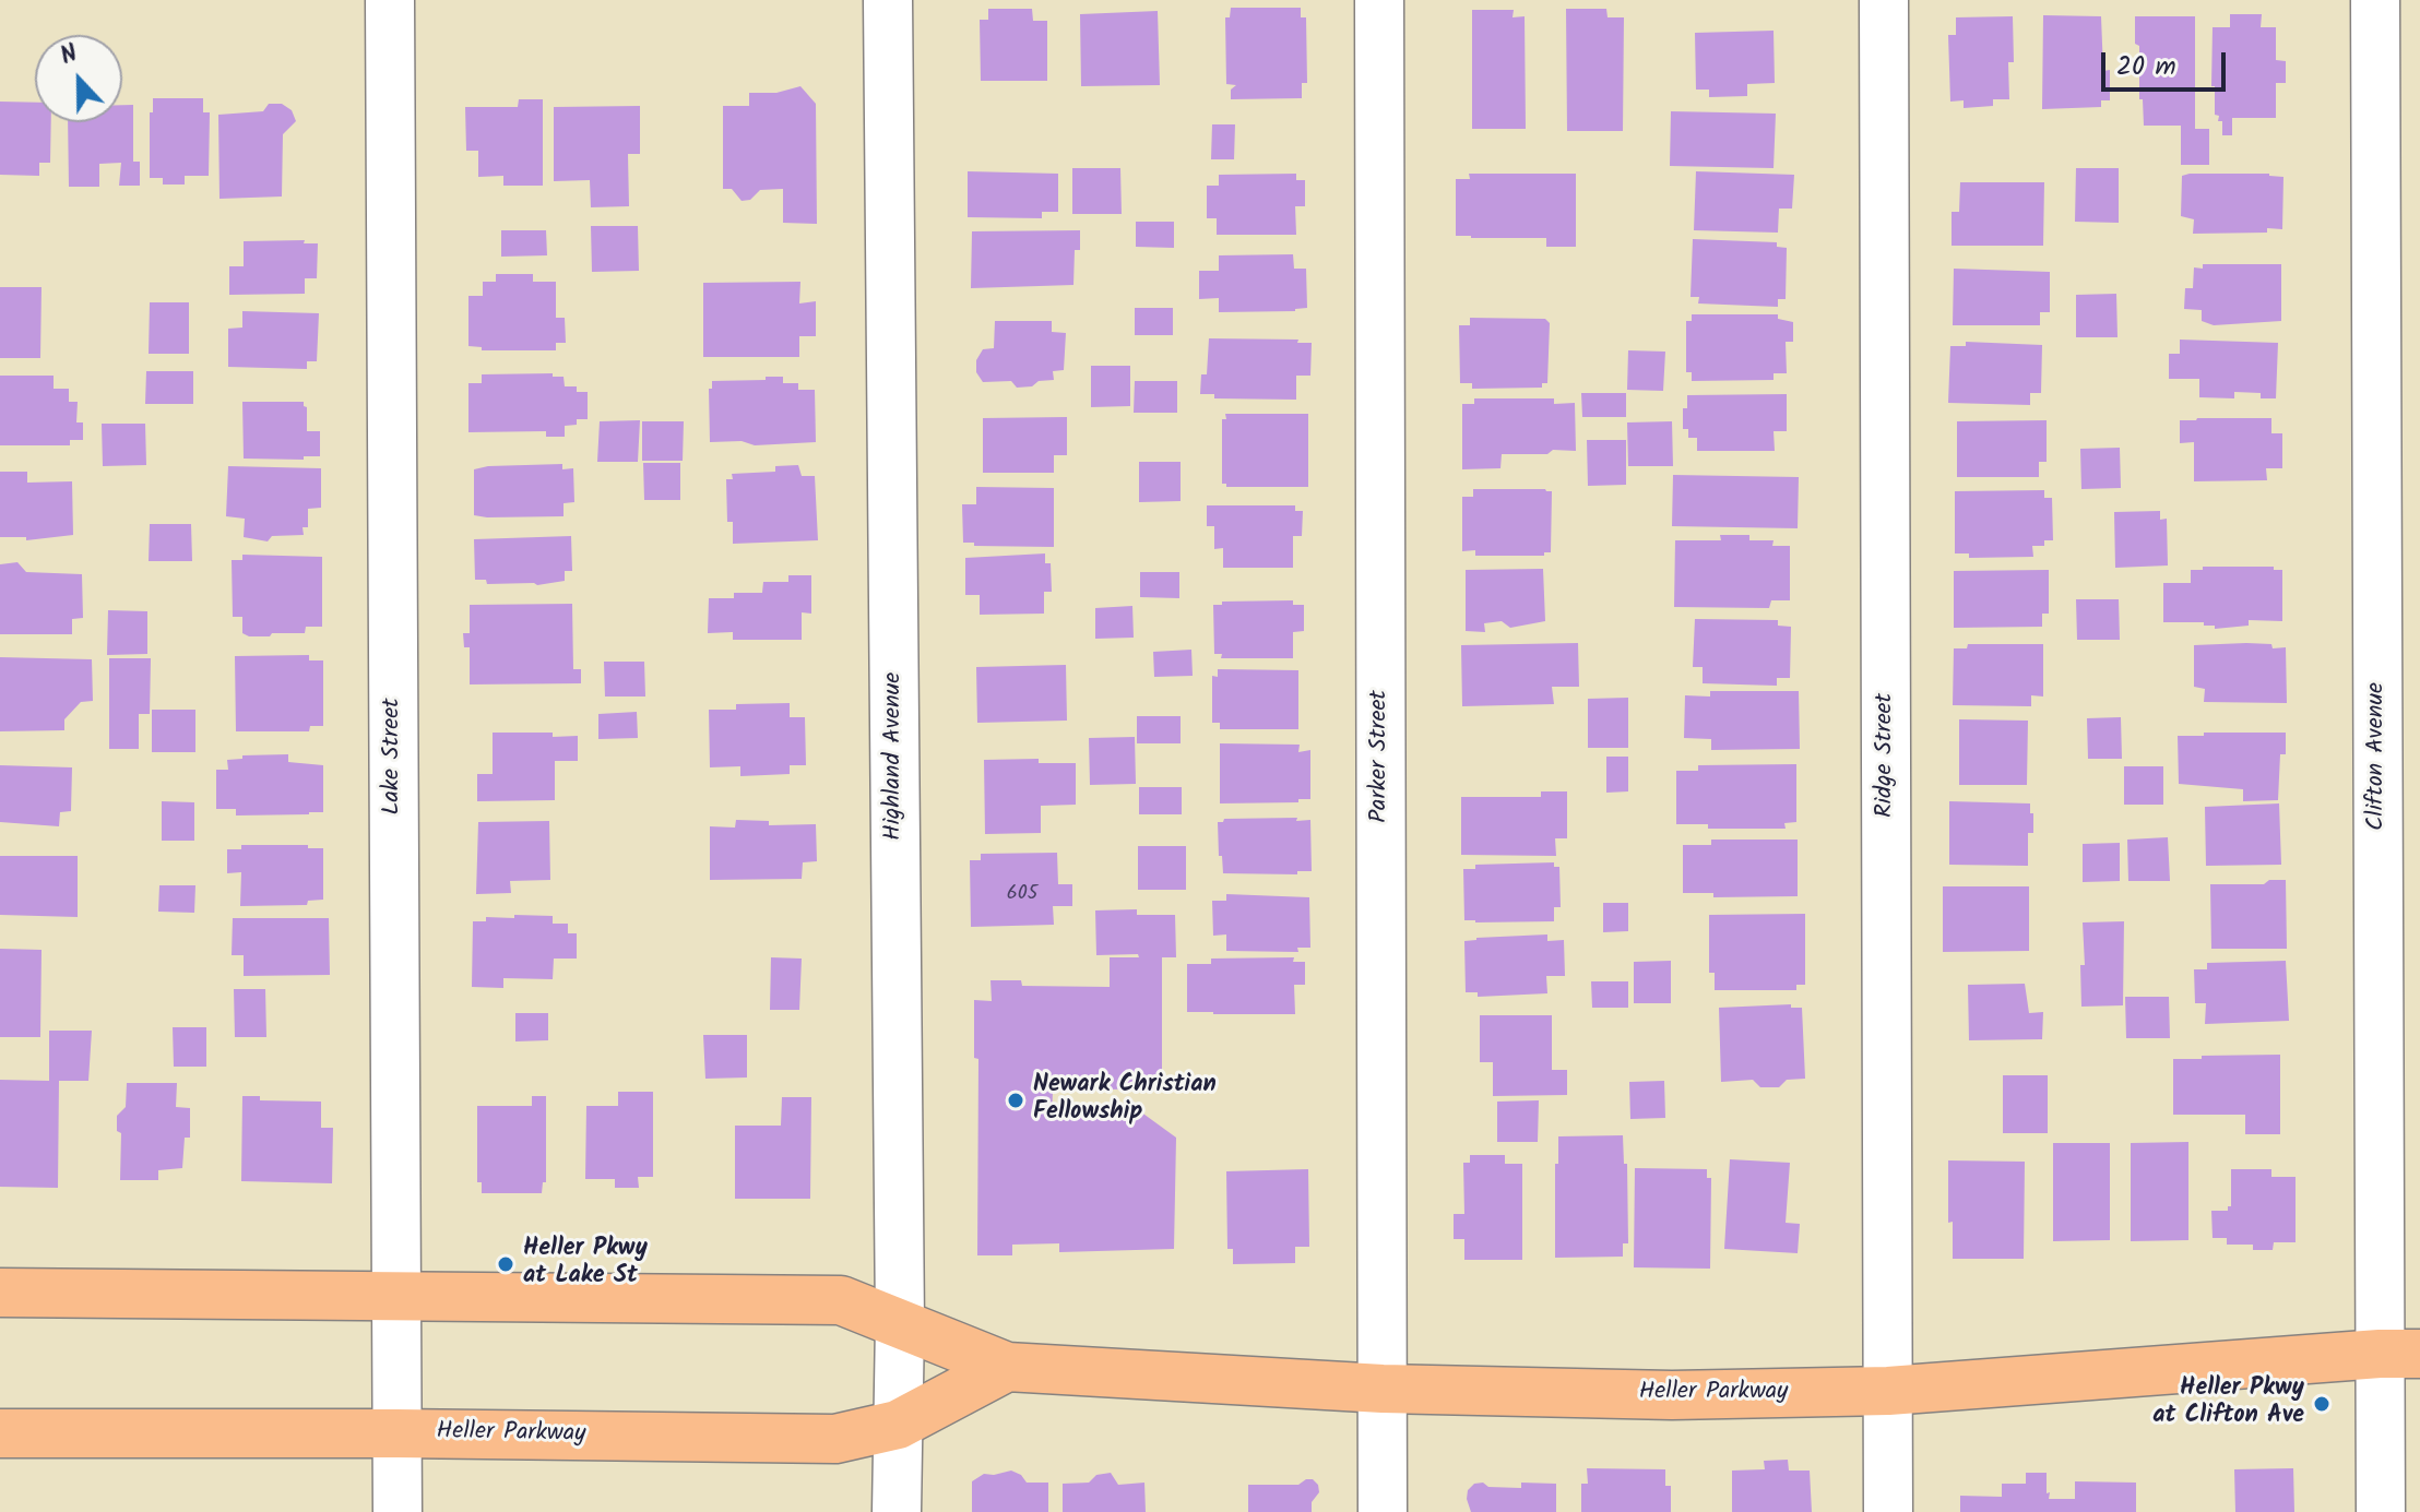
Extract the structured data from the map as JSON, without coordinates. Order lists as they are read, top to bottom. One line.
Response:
{"streets":{"main road":["Heller Parkway"],"street":["Ridge Street","Lake Street","Highland Avenue","Parker Street","Clifton Avenue"]},"crossings":[["Ridge Street","Heller Parkway"],["Lake Street","Heller Parkway"],["Highland Avenue","Heller Parkway"],["Parker Street","Heller Parkway"],["Clifton Avenue","Heller Parkway"]],"places":["Newark Christian Fellowship","Heller Pkwy at Lake St","Heller Pkwy at Clifton Ave"],"house_numbers":["605"],"scale_bar":"20 m","north":"top"}
